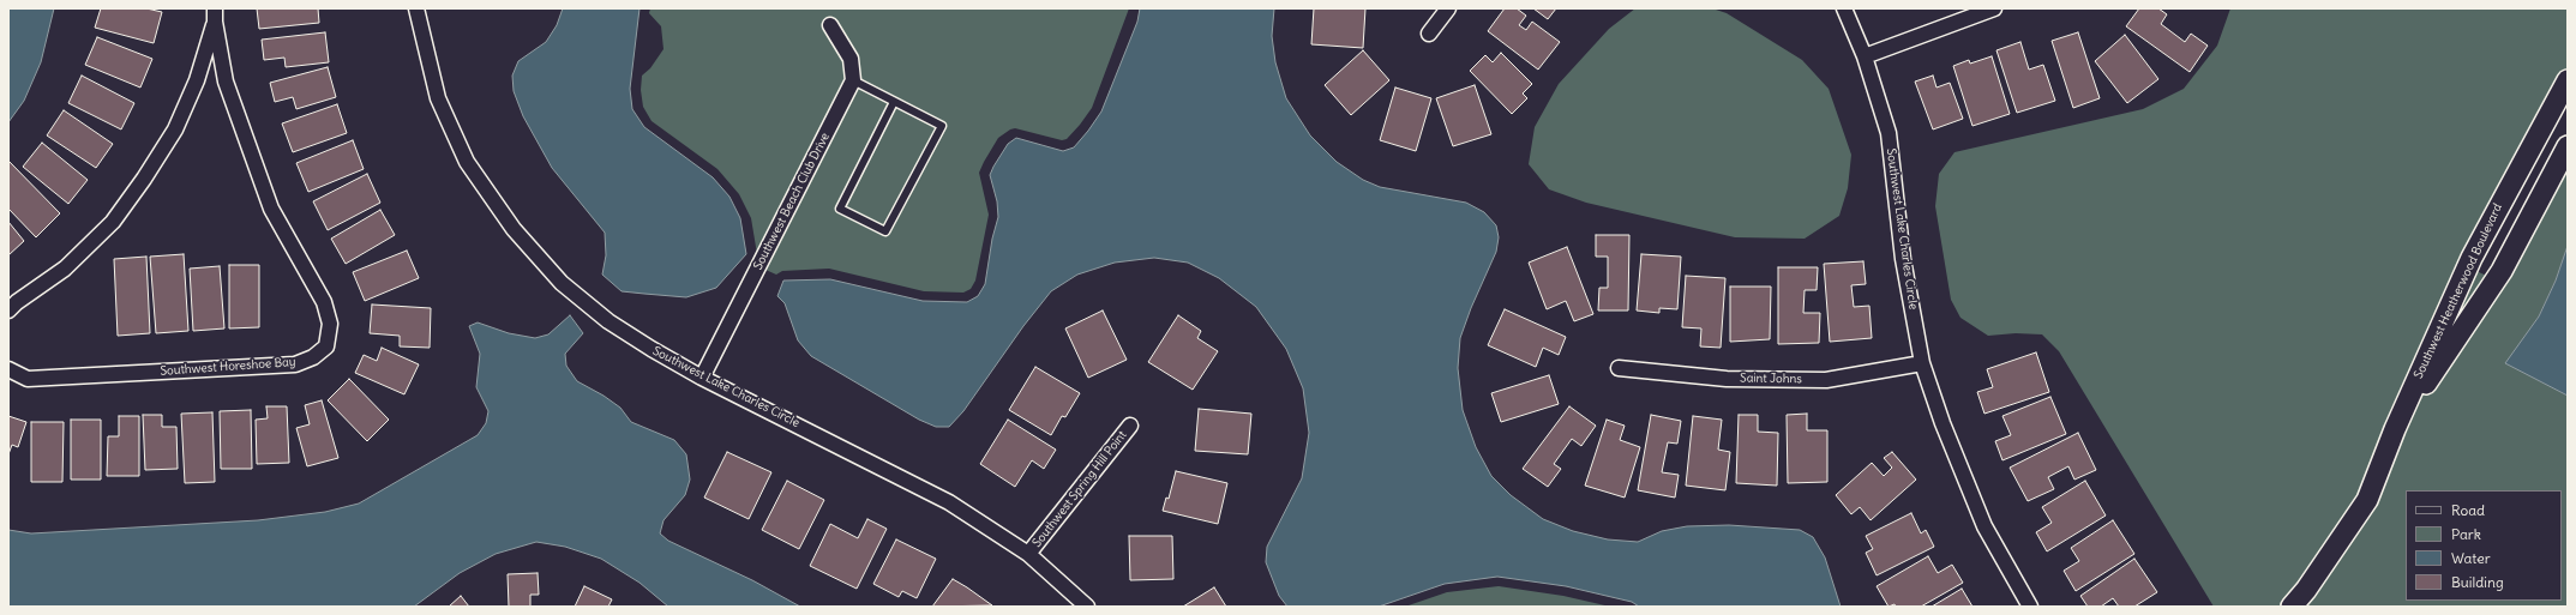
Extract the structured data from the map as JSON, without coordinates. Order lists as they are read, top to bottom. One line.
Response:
{"streets":{"street":["Southwest Beach Club Drive","Southwest Lake Charles Circle","Southwest Heatherwood Boulevard","Southwest Horeshoe Bay","Saint Johns","Southwest Spring Hill Point"]},"crossings":[["Southwest Beach Club Drive","Southwest Lake Charles Circle"],["Southwest Lake Charles Circle","Saint Johns"],["Southwest Lake Charles Circle","Southwest Spring Hill Point"]],"legend":["Road","Park","Water","Building"]}
